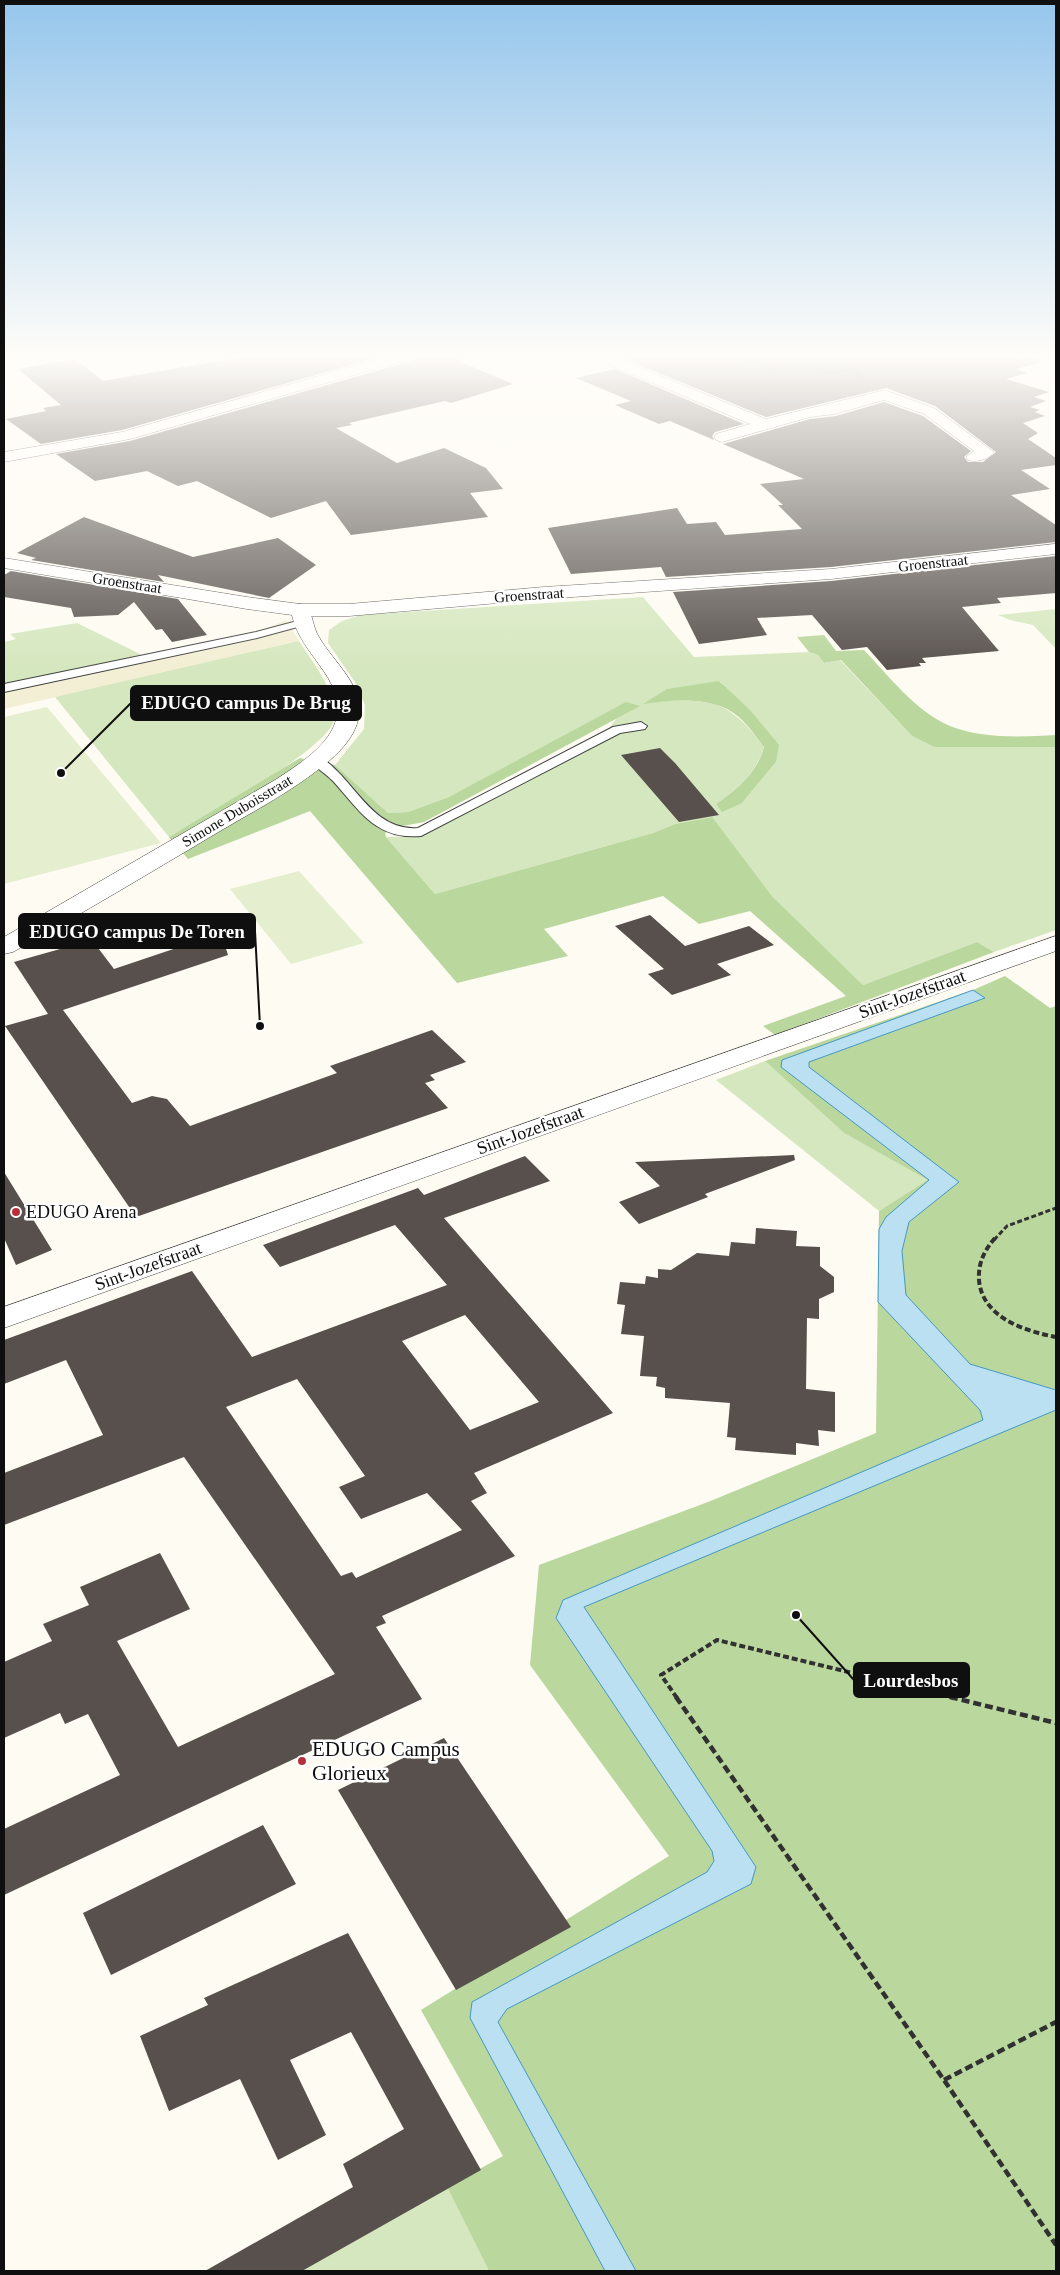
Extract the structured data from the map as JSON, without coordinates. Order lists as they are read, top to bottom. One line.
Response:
{"streets":{"street":["Groenstraat","Simone Duboisstraat","Sint-Jozefstraat"]},"crossings":[["Groenstraat","Simone Duboisstraat"]],"places":["EDUGO campus De Brug","EDUGO campus De Toren","EDUGO Arena","Lourdesbos","EDUGO Campus Glorieux"]}
